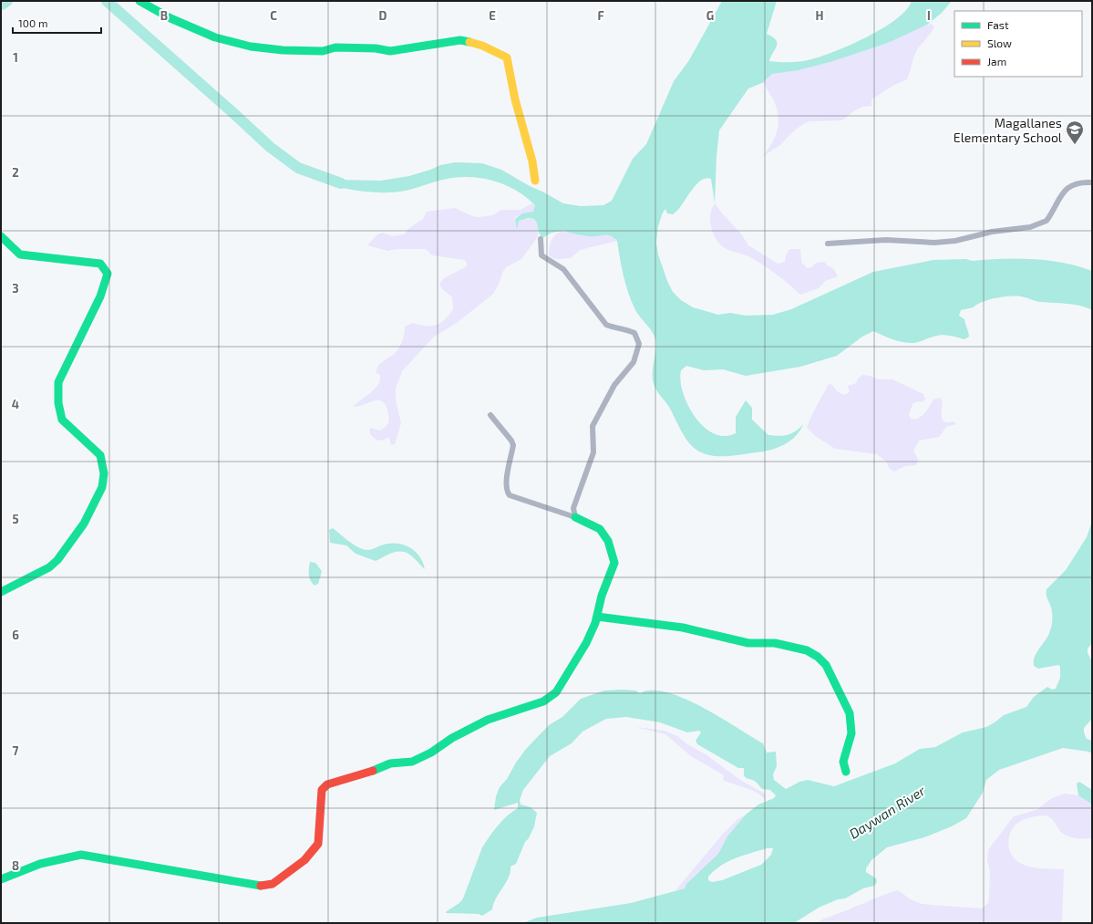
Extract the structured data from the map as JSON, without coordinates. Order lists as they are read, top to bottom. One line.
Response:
{"water":["Daywan River"],"places":{"school or university":["Magallanes Elementary School"]},"legend":["Fast","Slow","Jam"],"scale_bar":"100 m","grid":{"columns":["B","C","D","E","F","G","H","I"],"rows":["1","2","3","4","5","6","7","8"]}}
